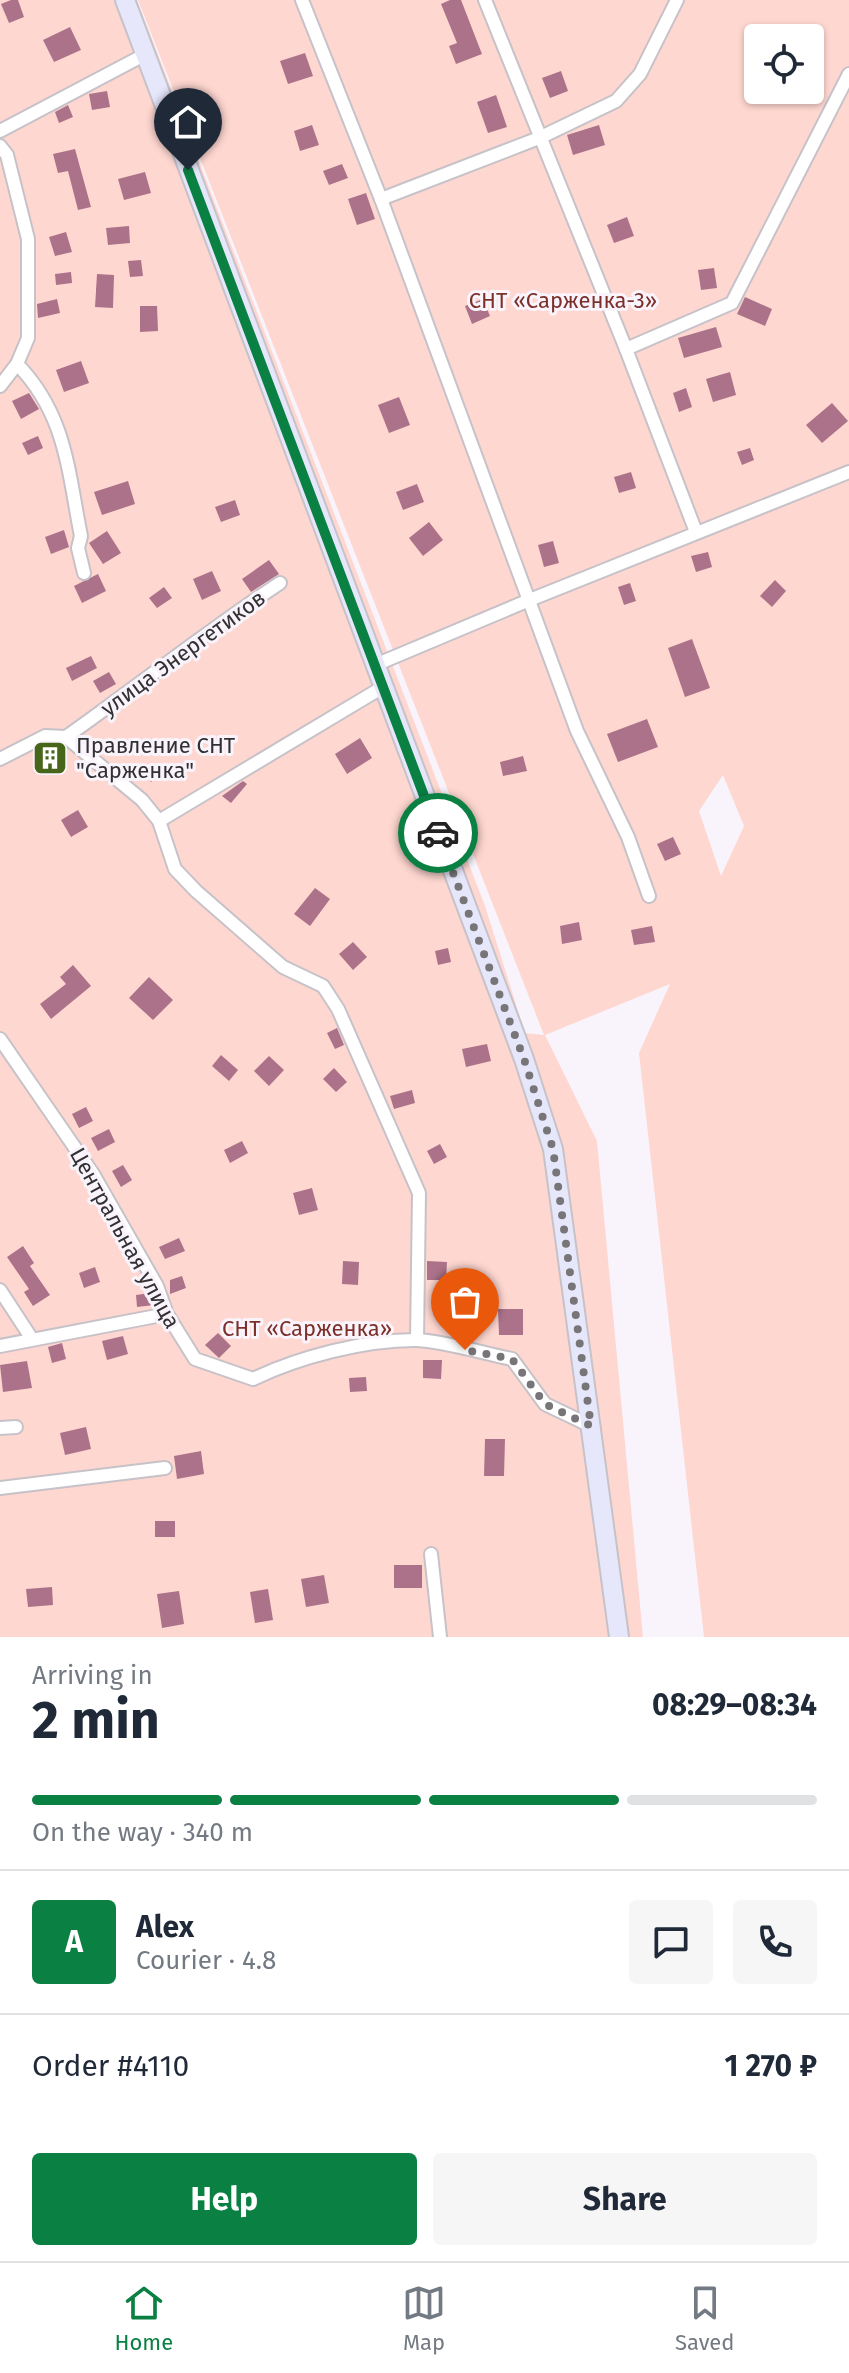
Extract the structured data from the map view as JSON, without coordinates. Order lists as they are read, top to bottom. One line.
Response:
{"streets":{"street":["улица Энергетиков","Центральная улица"]},"parks":["СНТ «Сарженка-3»","СНТ «Сарженка»"],"places":{"building":["Правление СНТ \"Сарженка\""]},"page":{"heading":["2 min","Arriving in","08:29–08:34"],"panel":["Alex","Courier · 4.8","Order #4110","1 270 ₽"],"bar":"On the way · 340 m","round":"A","buttons":["Help","Share"],"tabs":["Home","Map","Saved"]}}
